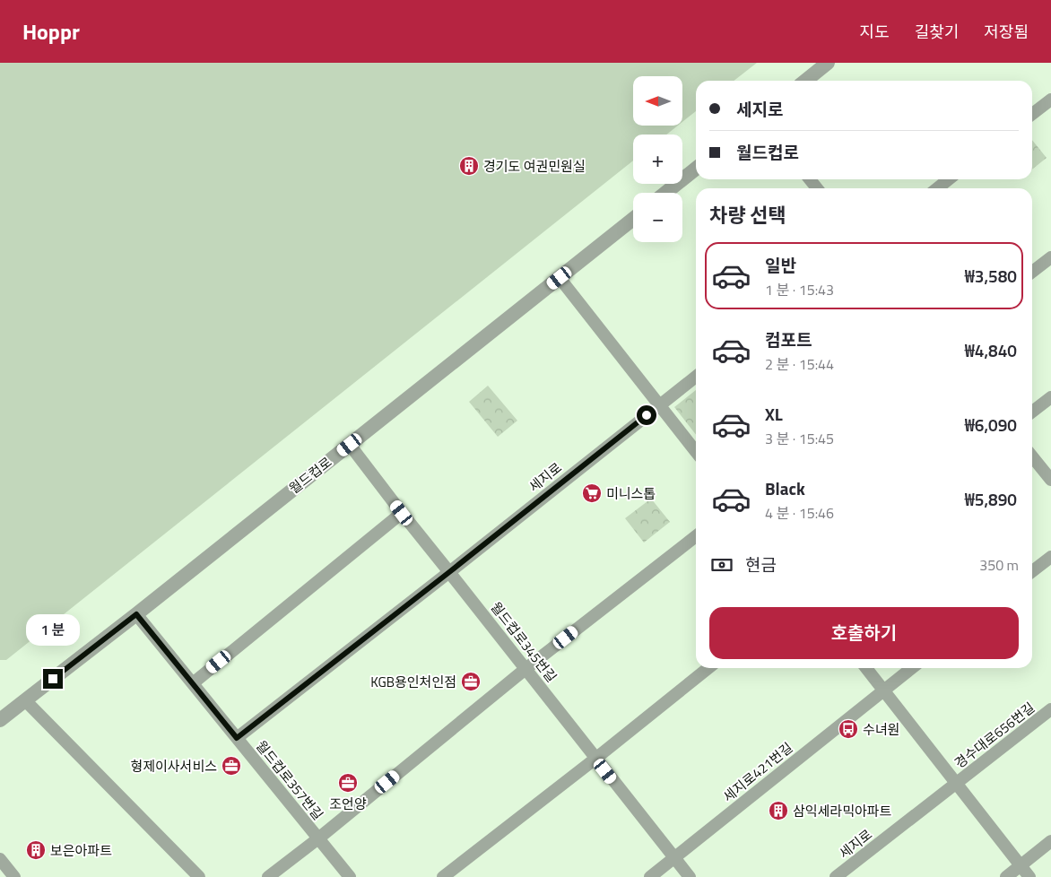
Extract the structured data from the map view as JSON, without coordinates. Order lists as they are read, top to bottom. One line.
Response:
{"streets":{"street":["월드컵로","세지로","월드컵로345번길","경수대로656번길","세지로421번길","월드컵로357번길"]},"crossings":[["월드컵로","월드컵로345번길"],["월드컵로","월드컵로357번길"],["세지로","월드컵로345번길"],["세지로","경수대로656번길"],["세지로","월드컵로357번길"],["월드컵로345번길","세지로421번길"],["월드컵로345번길","월드컵로357번길"]],"places":{"building":["경기도 여권민원실","삼익세라믹아파트","보은아파트"],"supermarket":["미니스톱"],"office":["KGB용인처인점","형제이사서비스","조언양"],"bus stop":["수녀원"]},"north":"left","page":{"header":"Hoppr","nav":["지도","길찾기","저장됨"],"map_buttons":["+","−"],"banner":["세지로","월드컵로"],"heading":"차량 선택","list":[{"name":"일반","note":"1 분 · 15:43","value":"₩3,580"},{"name":"컴포트","note":"2 분 · 15:44","value":"₩4,840"},{"name":"XL","note":"3 분 · 15:45","value":"₩6,090"},{"name":"Black","note":"4 분 · 15:46","value":"₩5,890"}],"pay":["현금","350 m"],"buttons":"호출하기","bubble":"1 분"}}
